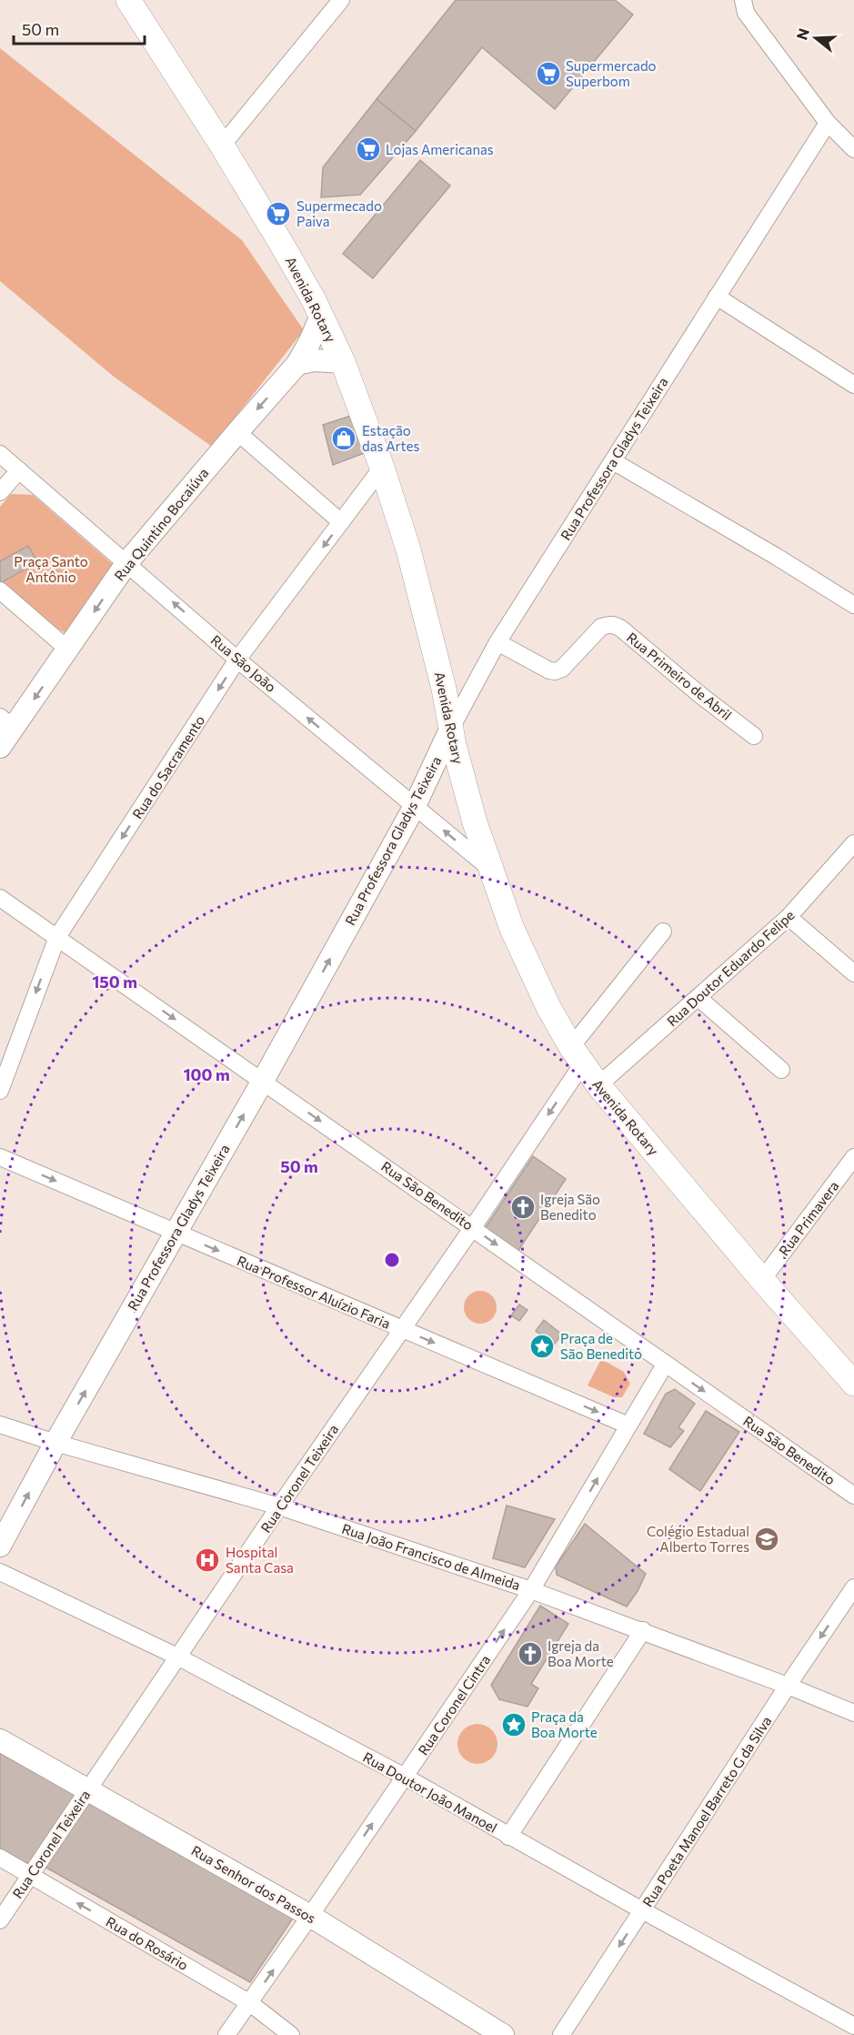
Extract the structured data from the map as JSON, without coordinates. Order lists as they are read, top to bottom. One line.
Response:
{"streets":{"main road":["Avenida Rotary","Rua Professora Gladys Teixeira","Rua Quintino Bocaiúva","Rua Senhor dos Passos"],"street":["Rua São João","Rua Primeiro de Abril","Rua do Sacramento","Rua Doutor Eduardo Felipe","Rua São Benedito","Rua Primavera","Rua Professor Aluízio Faria","Rua Coronel Teixeira","Rua João Francisco de Almeida","Rua Coronel Cintra","Rua Doutor João Manoel","Rua Poeta Manoel Barreto G da Silva","Rua do Rosário"]},"crossings":[["Avenida Rotary","Rua Professora Gladys Teixeira"],["Avenida Rotary","Rua Quintino Bocaiúva"],["Avenida Rotary","Rua São João"],["Avenida Rotary","Rua do Sacramento"],["Avenida Rotary","Rua Doutor Eduardo Felipe"],["Avenida Rotary","Rua Primavera"],["Avenida Rotary","Rua Coronel Teixeira"],["Rua Professora Gladys Teixeira","Rua São João"],["Rua Professora Gladys Teixeira","Rua Primeiro de Abril"],["Rua Professora Gladys Teixeira","Rua São Benedito"],["Rua Professora Gladys Teixeira","Rua Professor Aluízio Faria"],["Rua Professora Gladys Teixeira","Rua João Francisco de Almeida"],["Rua Quintino Bocaiúva","Rua São João"],["Rua São João","Rua do Sacramento"],["Rua do Sacramento","Rua São Benedito"],["Rua São Benedito","Rua Coronel Teixeira"],["Rua São Benedito","Rua Coronel Cintra"],["Rua Professor Aluízio Faria","Rua Coronel Teixeira"],["Rua Professor Aluízio Faria","Rua Coronel Cintra"],["Rua Coronel Teixeira","Rua João Francisco de Almeida"],["Rua Coronel Teixeira","Rua Doutor João Manoel"],["Rua Coronel Teixeira","Rua Senhor dos Passos"],["Rua Coronel Teixeira","Rua do Rosário"],["Rua João Francisco de Almeida","Rua Coronel Cintra"],["Rua João Francisco de Almeida","Rua Poeta Manoel Barreto G da Silva"],["Rua Coronel Cintra","Rua Doutor João Manoel"],["Rua Coronel Cintra","Rua Senhor dos Passos"],["Rua Coronel Cintra","Rua do Rosário"],["Rua Doutor João Manoel","Rua Poeta Manoel Barreto G da Silva"]],"one_way":["Rua Professora Gladys Teixeira","Rua Quintino Bocaiúva","Rua São João","Rua do Sacramento","Rua São Benedito","Rua Professor Aluízio Faria","Rua Poeta Manoel Barreto G da Silva","Rua do Rosário"],"parks":["Praça Santo Antônio"],"places":{"supermarket":["Supermercado Superbom","Lojas Americanas","Supermecado Paiva"],"shop":["Estação das Artes"],"church":["Igreja São Benedito","Igreja da Boa Morte"],"place":["Praça de São Benedito","Praça da Boa Morte"],"school or university":["Colégio Estadual Alberto Torres"],"hospital":["Hospital Santa Casa"]},"scale_bar":"50 m","north":"left","rings":["150 m","100 m","50 m"]}
